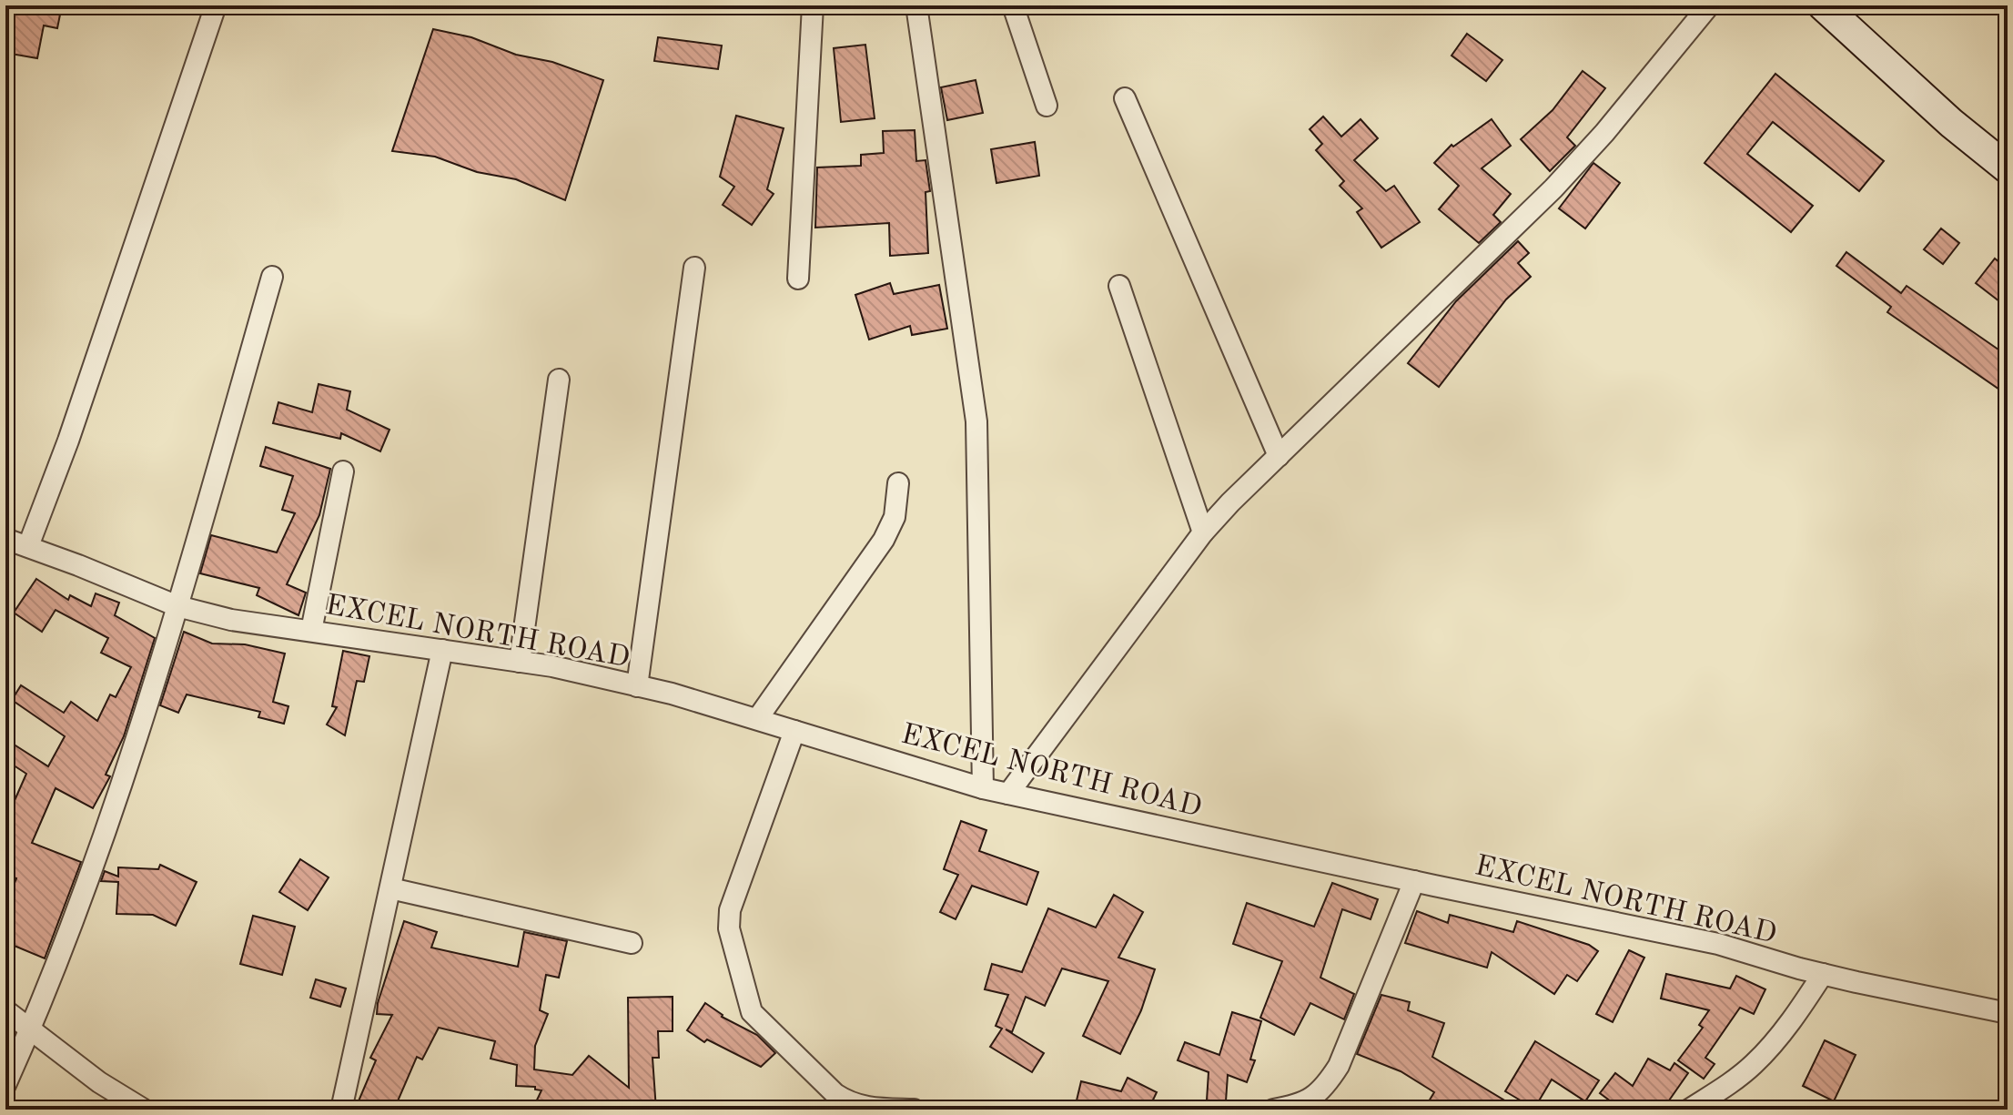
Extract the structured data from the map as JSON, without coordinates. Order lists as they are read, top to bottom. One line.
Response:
{"streets":{"street":["EXCEL NORTH ROAD"]}}
